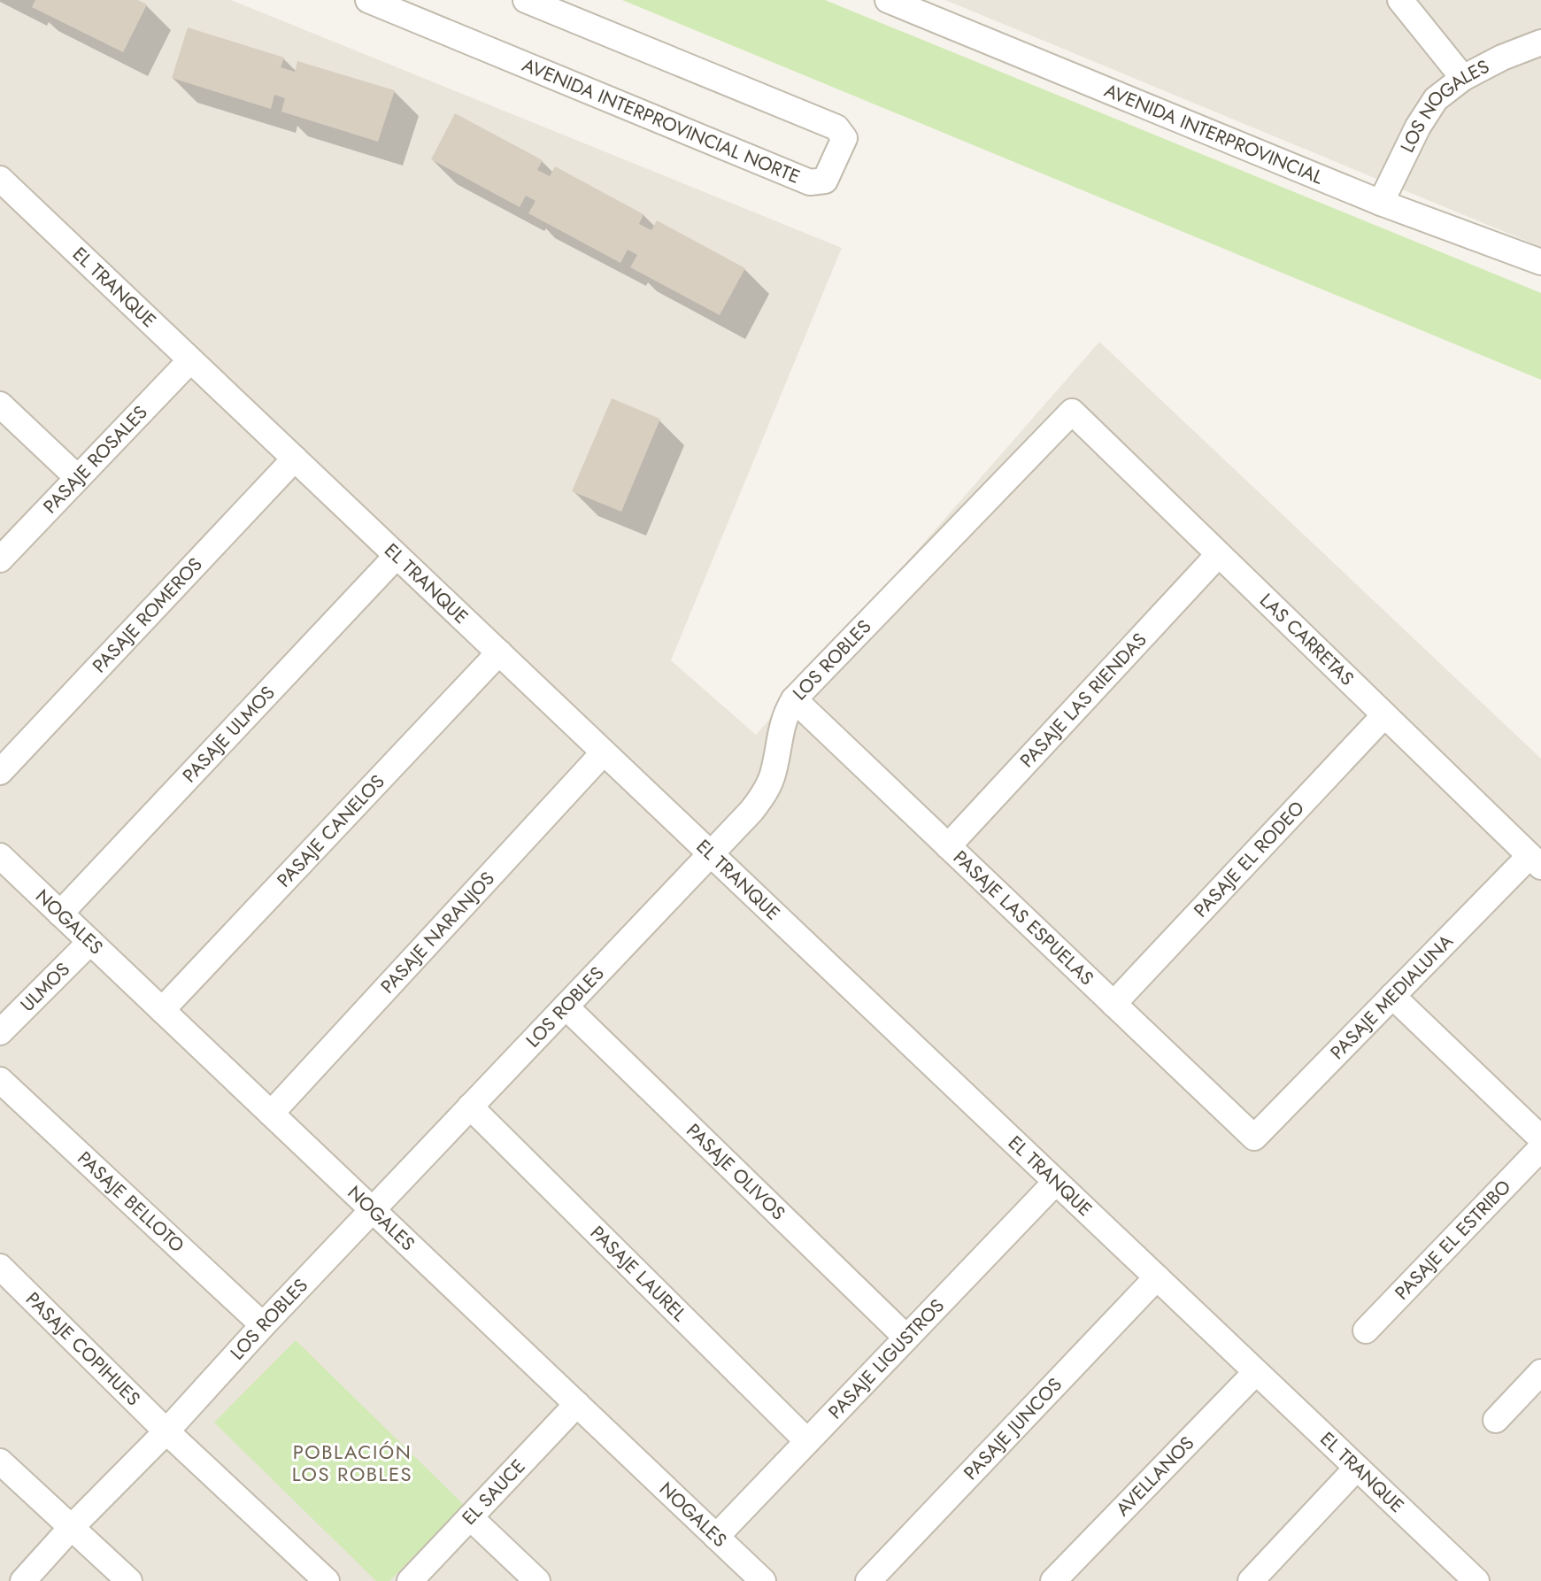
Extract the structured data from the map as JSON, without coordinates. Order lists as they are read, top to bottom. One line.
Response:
{"streets":{"street":["LOS NOGALES","AVENIDA INTERPROVINCIAL NORTE","AVENIDA INTERPROVINCIAL","EL TRANQUE","PASAJE ROSALES","PASAJE ROMEROS","LAS CARRETAS","LOS ROBLES","PASAJE LAS RIENDAS","PASAJE ULMOS","PASAJE CANELOS","PASAJE EL RODEO","PASAJE LAS ESPUELAS","NOGALES","PASAJE NARANJOS","ULMOS","PASAJE MEDIALUNA","PASAJE OLIVOS","PASAJE BELLOTO","PASAJE EL ESTRIBO","PASAJE LAUREL","PASAJE COPIHUES","PASAJE LIGUSTROS","PASAJE JUNCOS","AVELLANOS","EL SAUCE"]},"crossings":[["LOS NOGALES","AVENIDA INTERPROVINCIAL"],["EL TRANQUE","PASAJE ROSALES"],["EL TRANQUE","PASAJE ROMEROS"],["EL TRANQUE","LOS ROBLES"],["EL TRANQUE","PASAJE ULMOS"],["EL TRANQUE","PASAJE CANELOS"],["EL TRANQUE","PASAJE NARANJOS"],["EL TRANQUE","PASAJE LIGUSTROS"],["EL TRANQUE","PASAJE JUNCOS"],["EL TRANQUE","AVELLANOS"],["LAS CARRETAS","LOS ROBLES"],["LAS CARRETAS","PASAJE LAS RIENDAS"],["LAS CARRETAS","PASAJE EL RODEO"],["LAS CARRETAS","PASAJE MEDIALUNA"],["LOS ROBLES","PASAJE LAS ESPUELAS"],["LOS ROBLES","NOGALES"],["LOS ROBLES","PASAJE OLIVOS"],["LOS ROBLES","PASAJE BELLOTO"],["LOS ROBLES","PASAJE LAUREL"],["LOS ROBLES","PASAJE COPIHUES"],["PASAJE LAS RIENDAS","PASAJE LAS ESPUELAS"],["PASAJE ULMOS","NOGALES"],["PASAJE CANELOS","NOGALES"],["PASAJE EL RODEO","PASAJE LAS ESPUELAS"],["PASAJE LAS ESPUELAS","PASAJE MEDIALUNA"],["NOGALES","PASAJE NARANJOS"],["NOGALES","ULMOS"],["NOGALES","PASAJE LIGUSTROS"],["NOGALES","EL SAUCE"],["PASAJE OLIVOS","PASAJE LIGUSTROS"],["PASAJE LAUREL","PASAJE LIGUSTROS"]],"districts":["POBLACIÓN LOS ROBLES"]}
